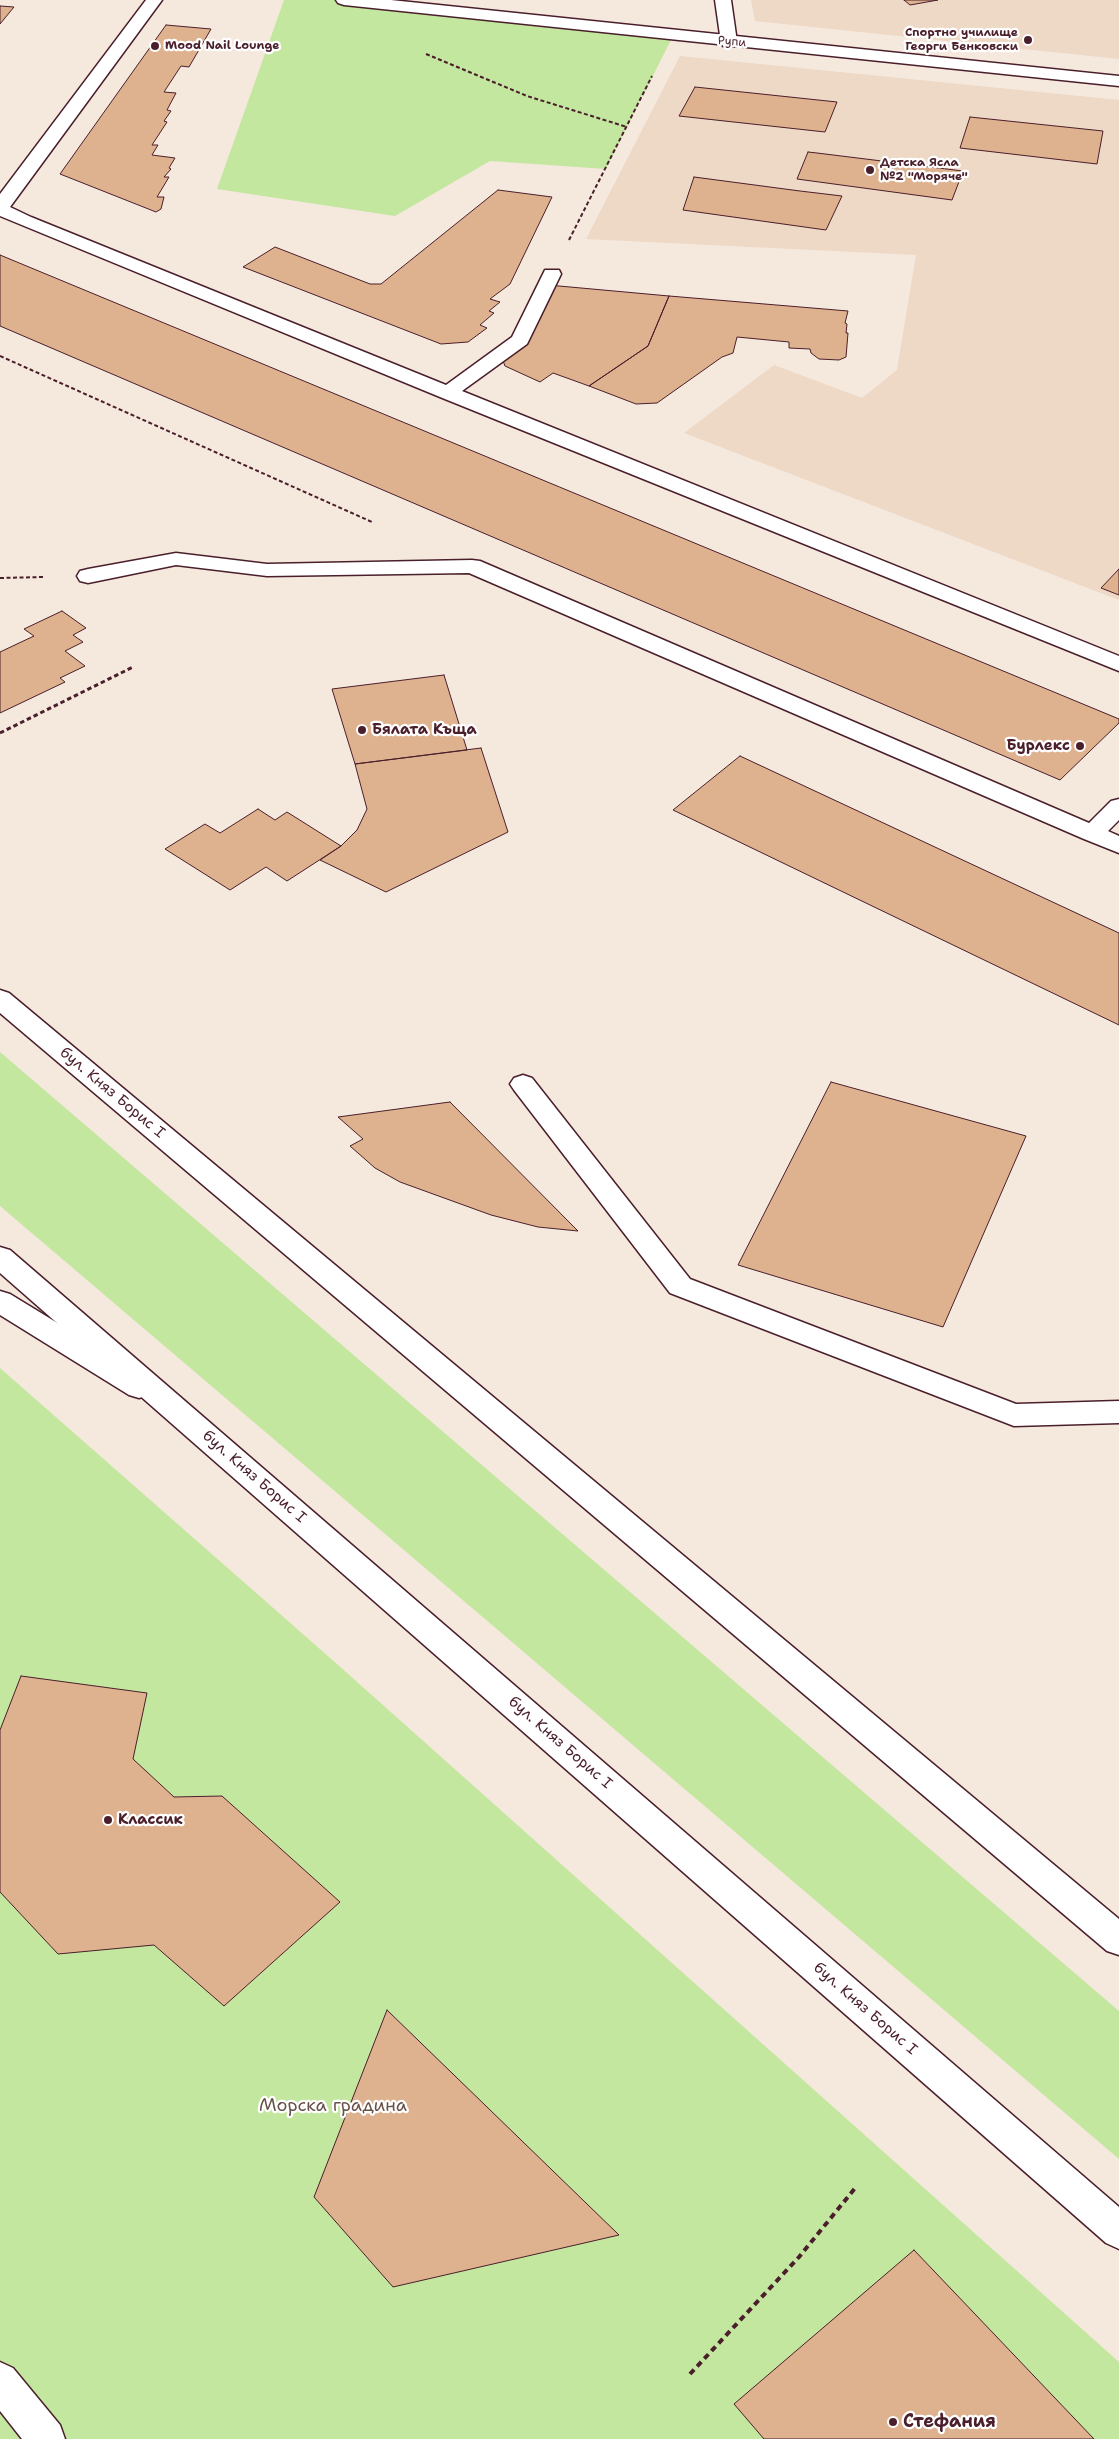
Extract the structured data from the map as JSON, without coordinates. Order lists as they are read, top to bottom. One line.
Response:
{"streets":{"main road":["Рупи","бул. Княз Борис I"]},"parks":["Морска градина"],"places":["Спортно училище Георги Бенковски","Mood Nail Lounge","Детска Ясла №2 \"Моряче\"","Бялата Къща","Бурлекс","Классик","Стефания"]}
